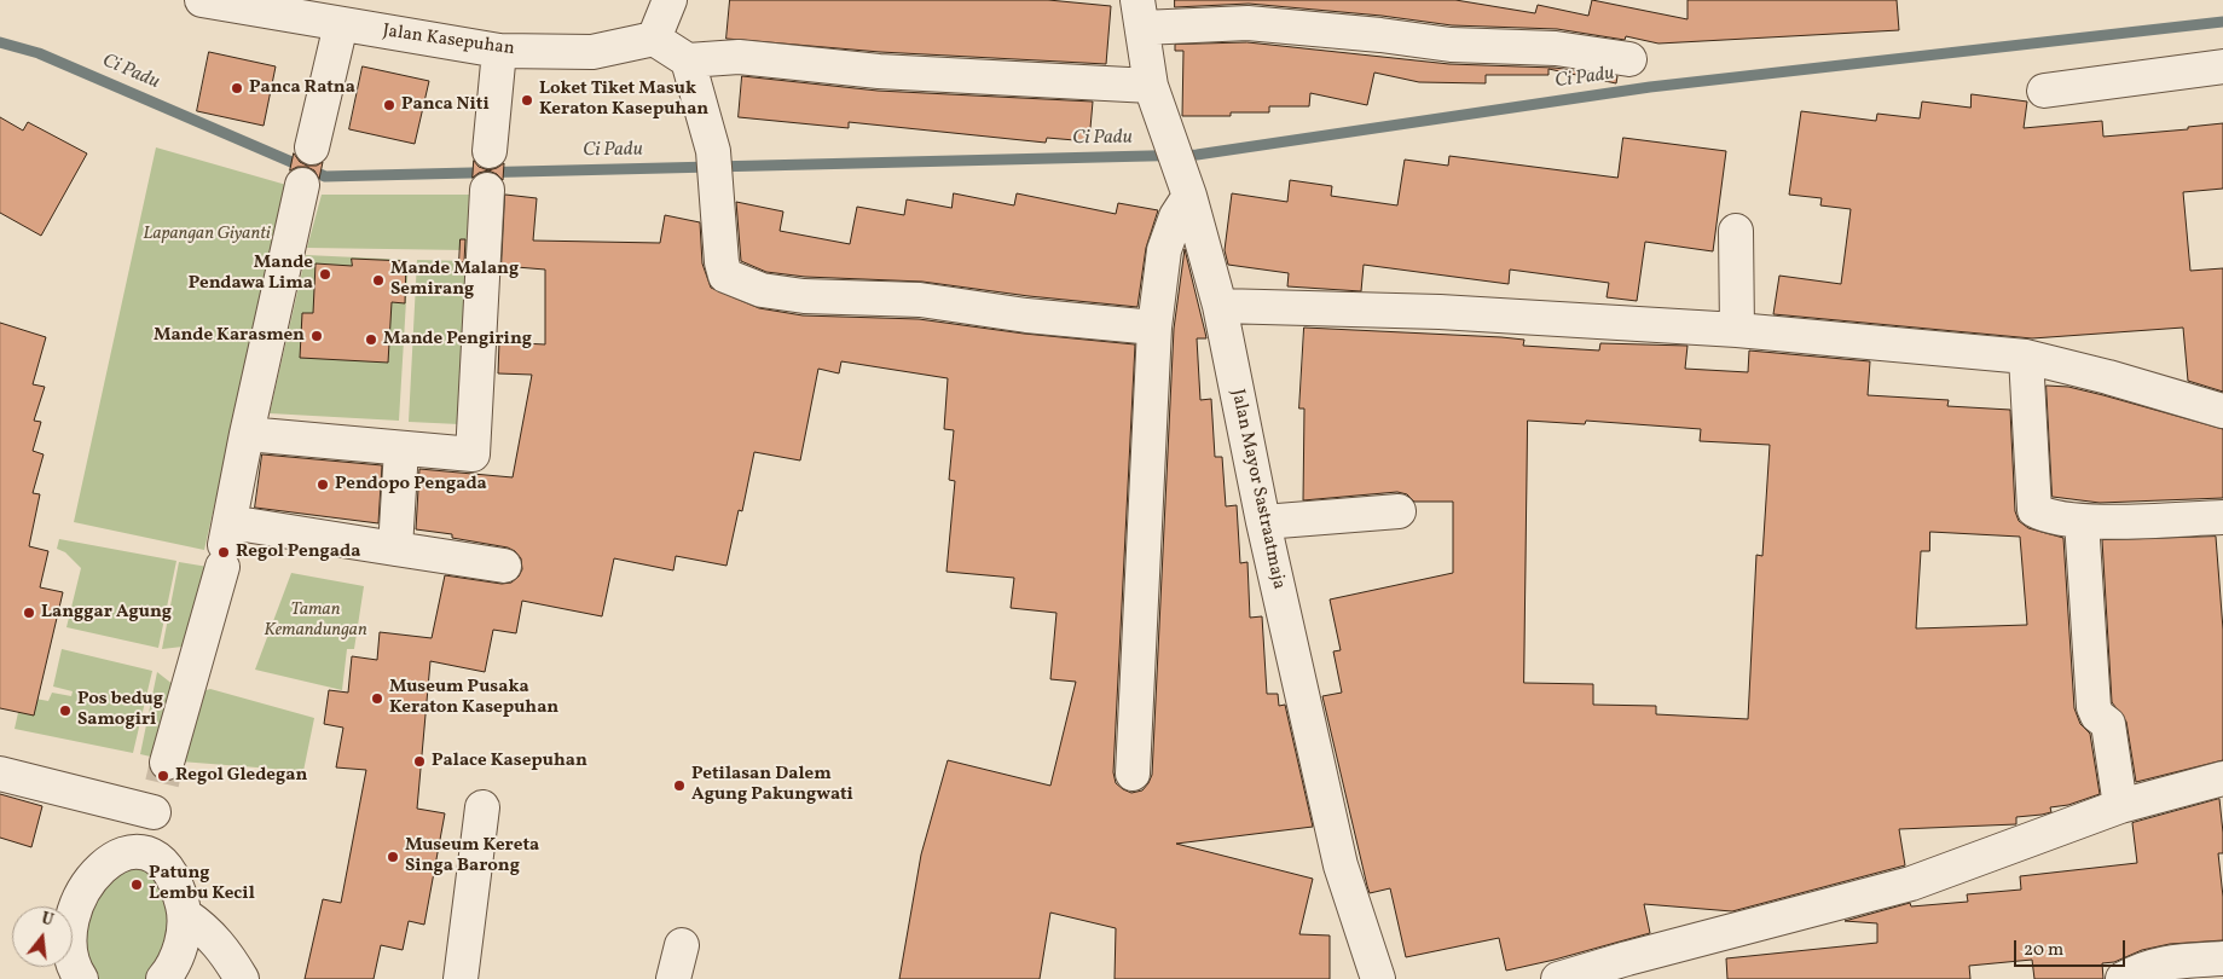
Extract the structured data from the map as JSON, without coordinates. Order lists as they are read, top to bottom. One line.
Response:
{"streets":{"street":["Jalan Kasepuhan","Jalan Mayor Sastraatmaja"]},"water":["Ci Padu"],"parks":["Lapangan Giyanti","Taman Kemandungan"],"places":["Panca Ratna","Loket Tiket Masuk Keraton Kasepuhan","Panca Niti","Mande Pendawa Lima","Mande Malang Semirang","Mande Karasmen","Mande Pengiring","Pendopo Pengada","Regol Pengada","Langgar Agung","Museum Pusaka Keraton Kasepuhan","Pos bedug Samogiri","Palace Kasepuhan","Regol Gledegan","Petilasan Dalem Agung Pakungwati","Museum Kereta Singa Barong","Patung Lembu Kecil"],"scale_bar":"20 m","north":"top"}
